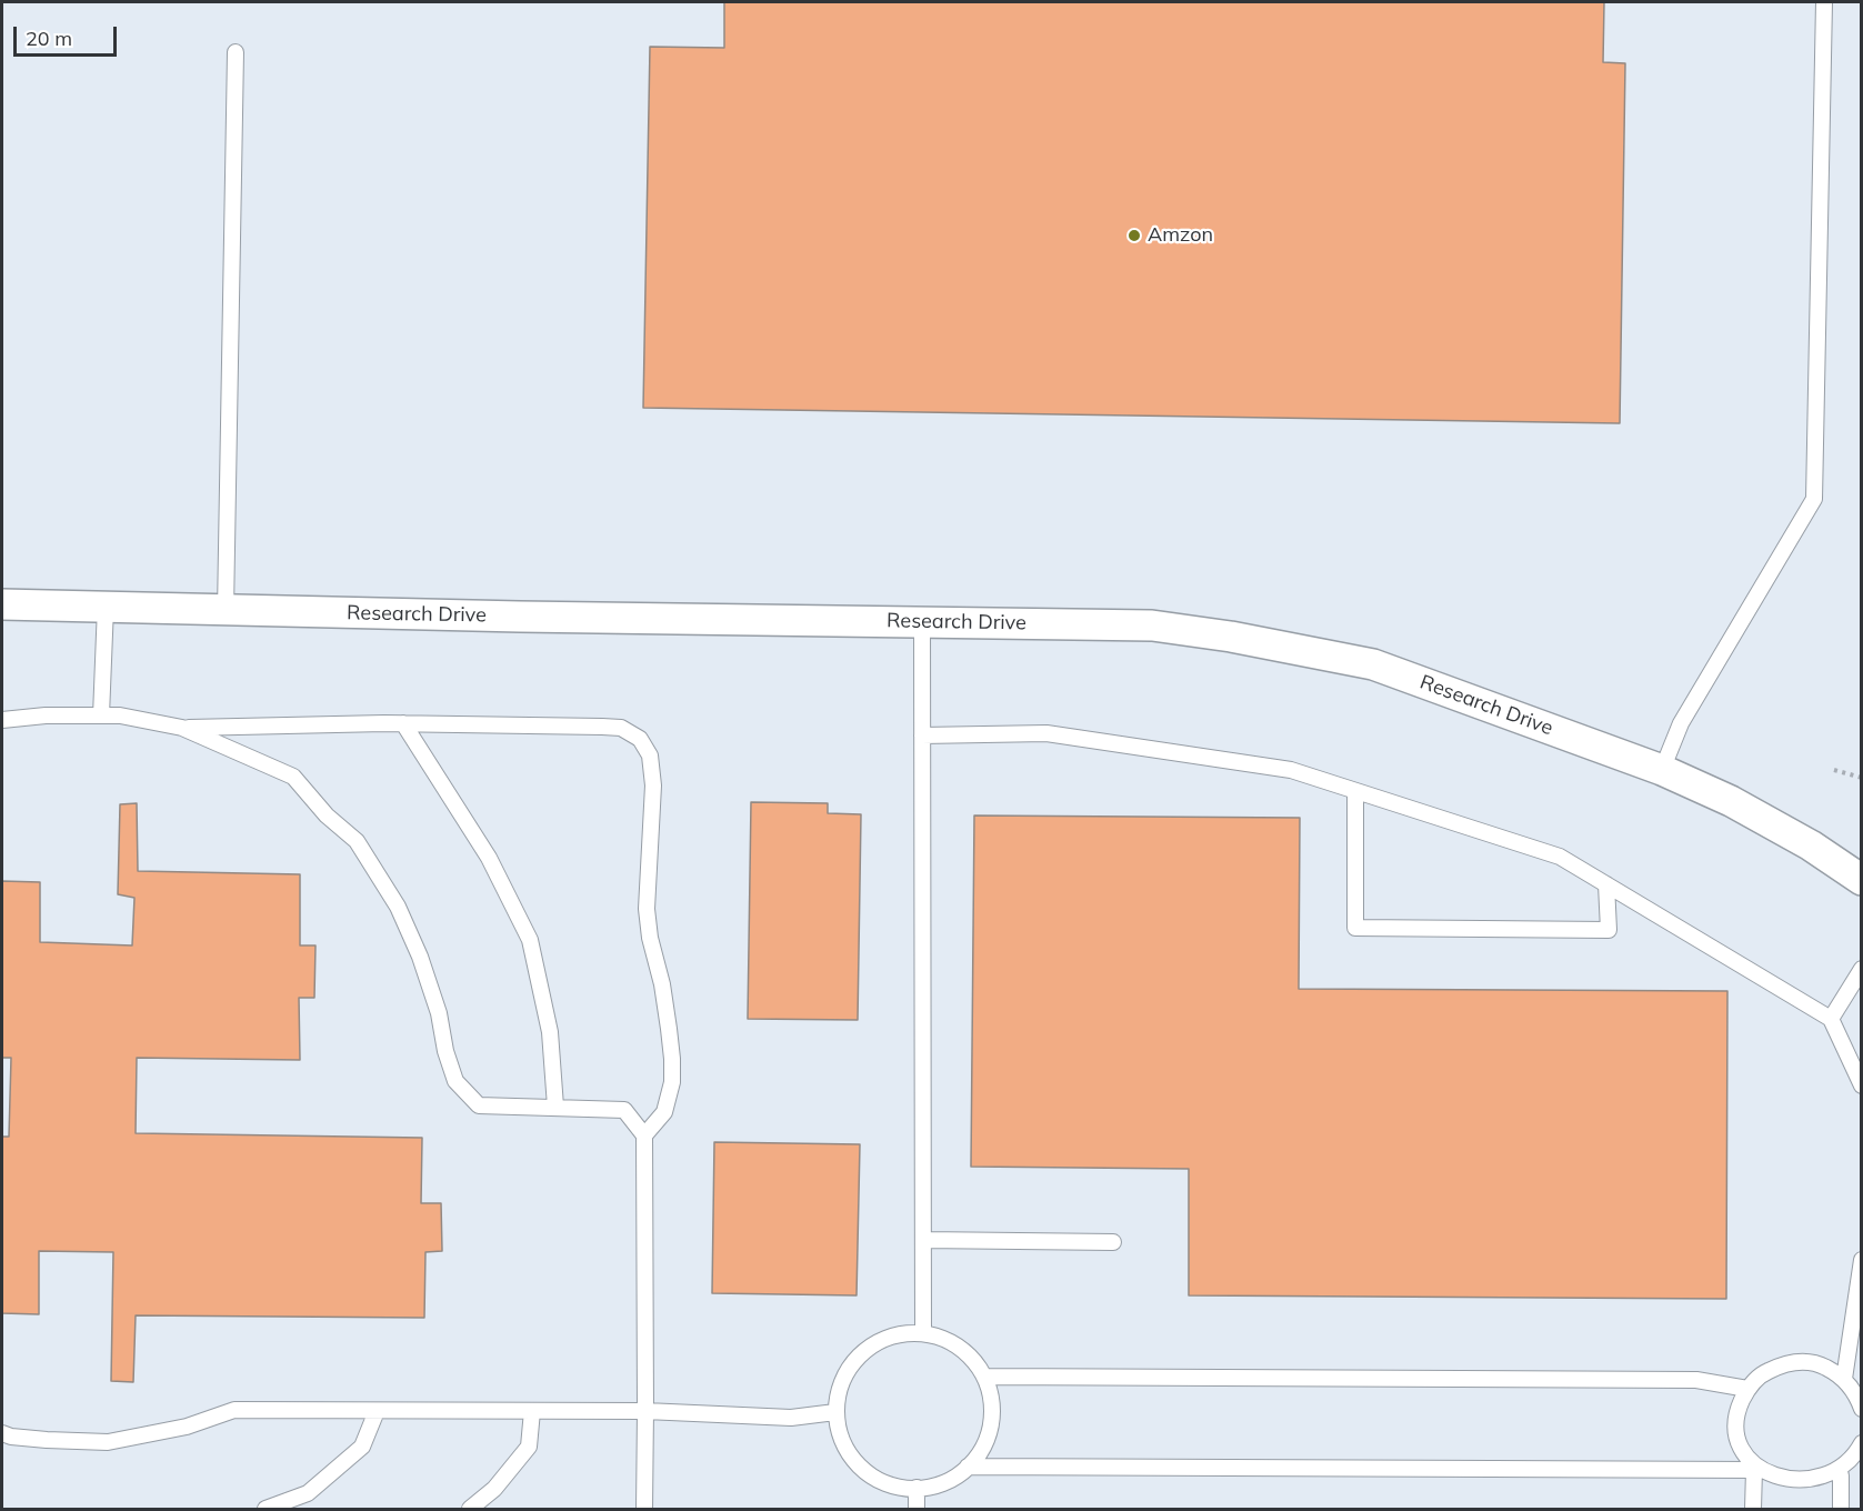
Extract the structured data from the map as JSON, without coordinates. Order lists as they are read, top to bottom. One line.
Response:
{"streets":{"street":["Research Drive"]},"places":["Amzon"],"scale_bar":"20 m"}
